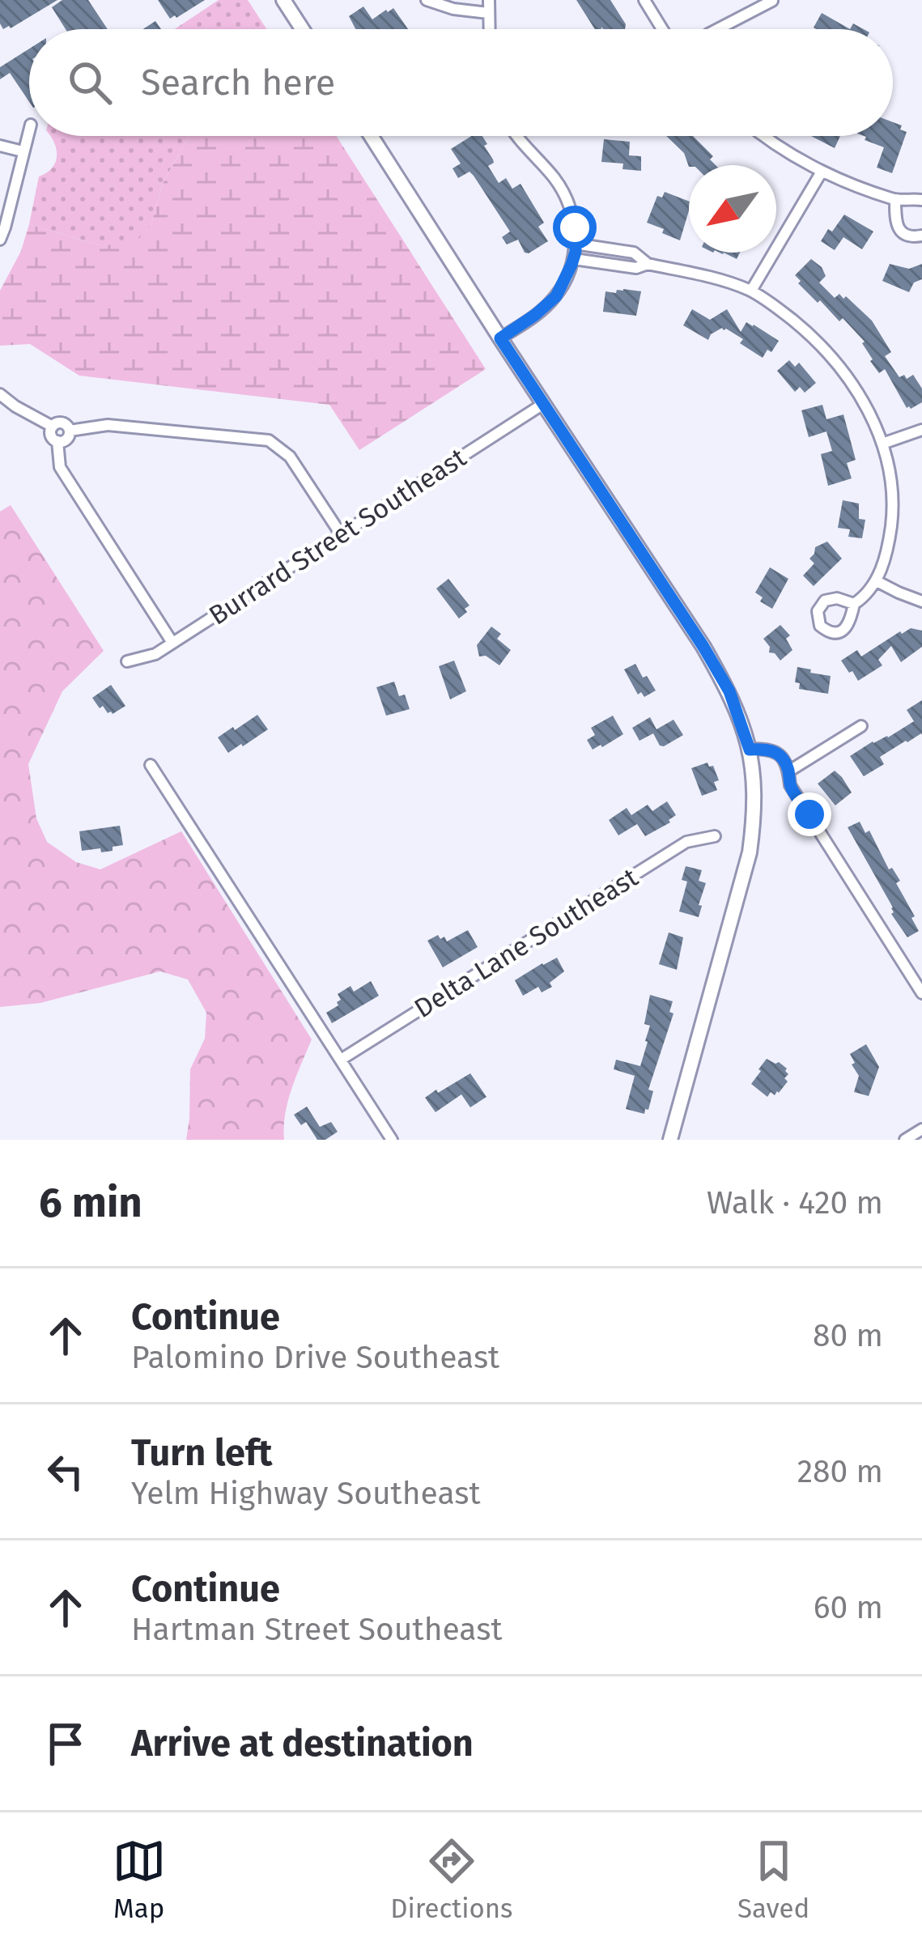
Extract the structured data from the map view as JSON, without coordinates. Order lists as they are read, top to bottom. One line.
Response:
{"streets":{"street":["Burrard Street Southeast","Delta Lane Southeast"]},"north":"bottom left","page":{"search":"Search here","heading":["6 min","Walk · 420 m"],"list":[["Continue","Palomino Drive Southeast","80 m"],["Turn left","Yelm Highway Southeast","280 m"],["Continue","Hartman Street Southeast","60 m"],"Arrive at destination"],"nav":["Map","Directions","Saved"]}}
